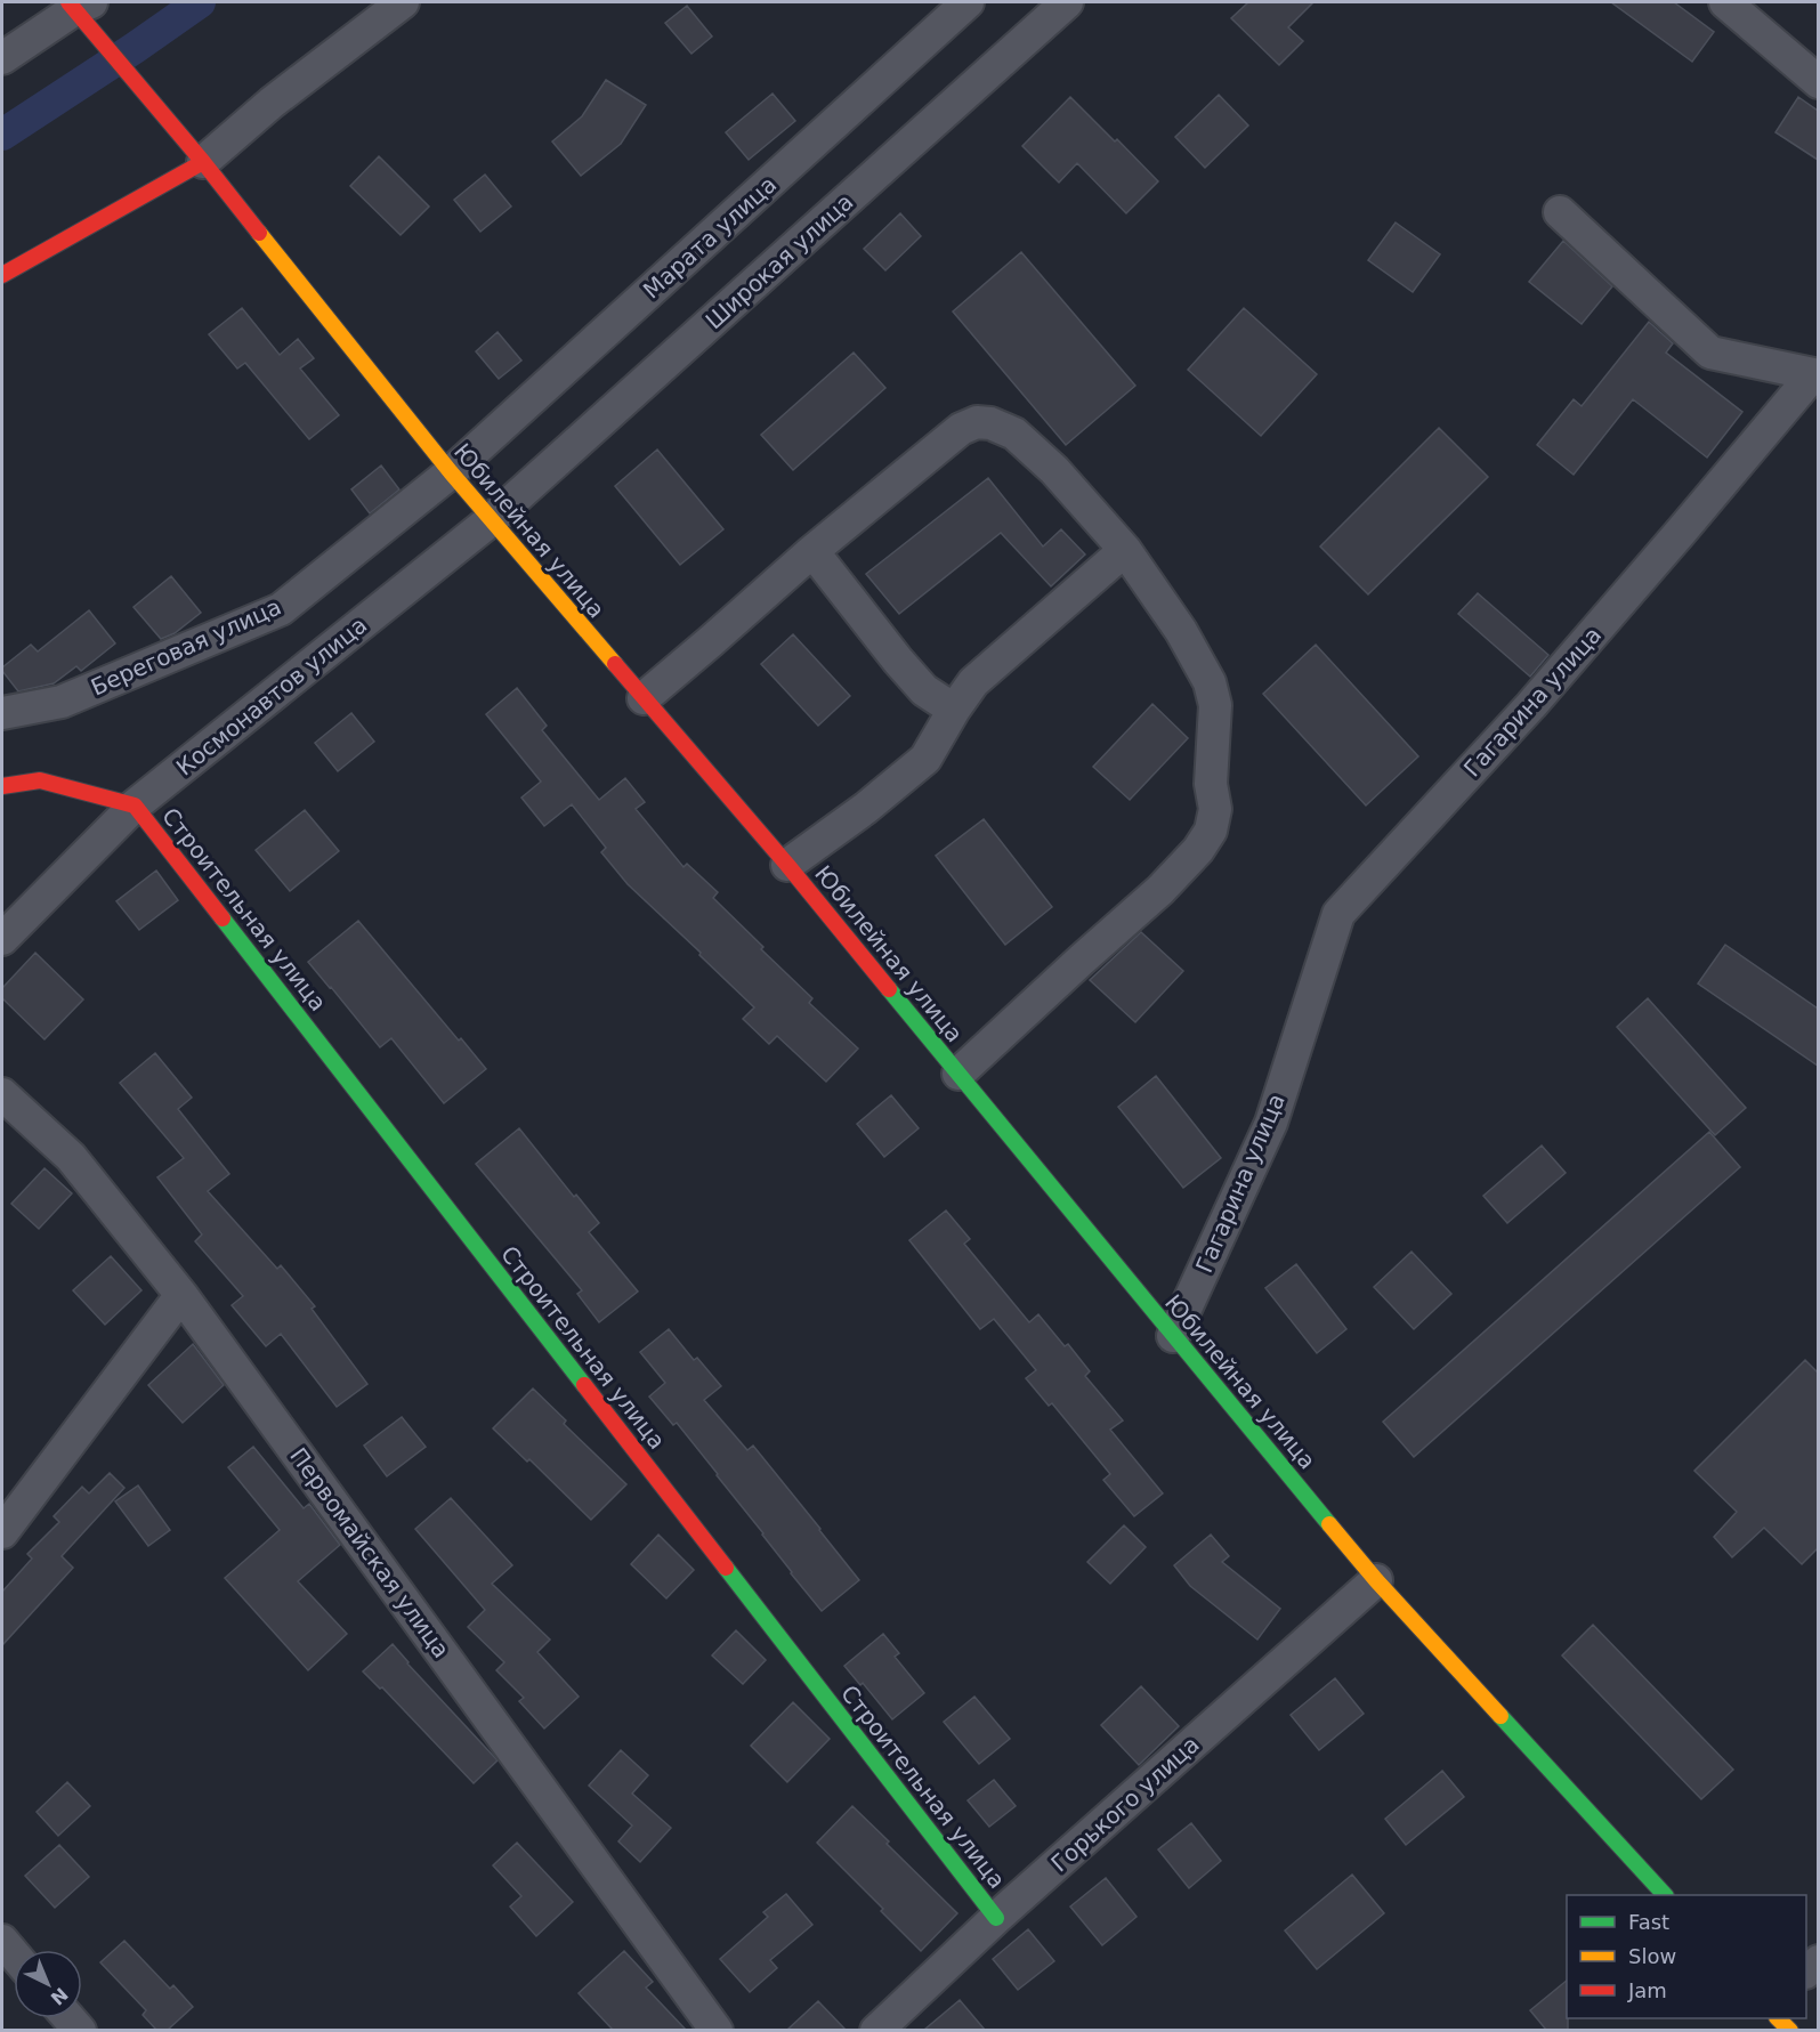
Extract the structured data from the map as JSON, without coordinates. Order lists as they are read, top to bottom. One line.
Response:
{"streets":{"main road":["Юбилейная улица","Строительная улица"],"street":["Марата улица","Широкая улица","Береговая улица","Космонавтов улица","Гагарина улица","Первомайская улица","Горького улица"]},"crossings":[["Марата улица","Юбилейная улица"],["Марата улица","Береговая улица"],["Широкая улица","Юбилейная улица"],["Широкая улица","Космонавтов улица"],["Юбилейная улица","Береговая улица"],["Юбилейная улица","Космонавтов улица"],["Юбилейная улица","Гагарина улица"],["Юбилейная улица","Горького улица"],["Космонавтов улица","Строительная улица"],["Строительная улица","Горького улица"]],"legend":["Fast","Slow","Jam"],"north":"bottom right"}
